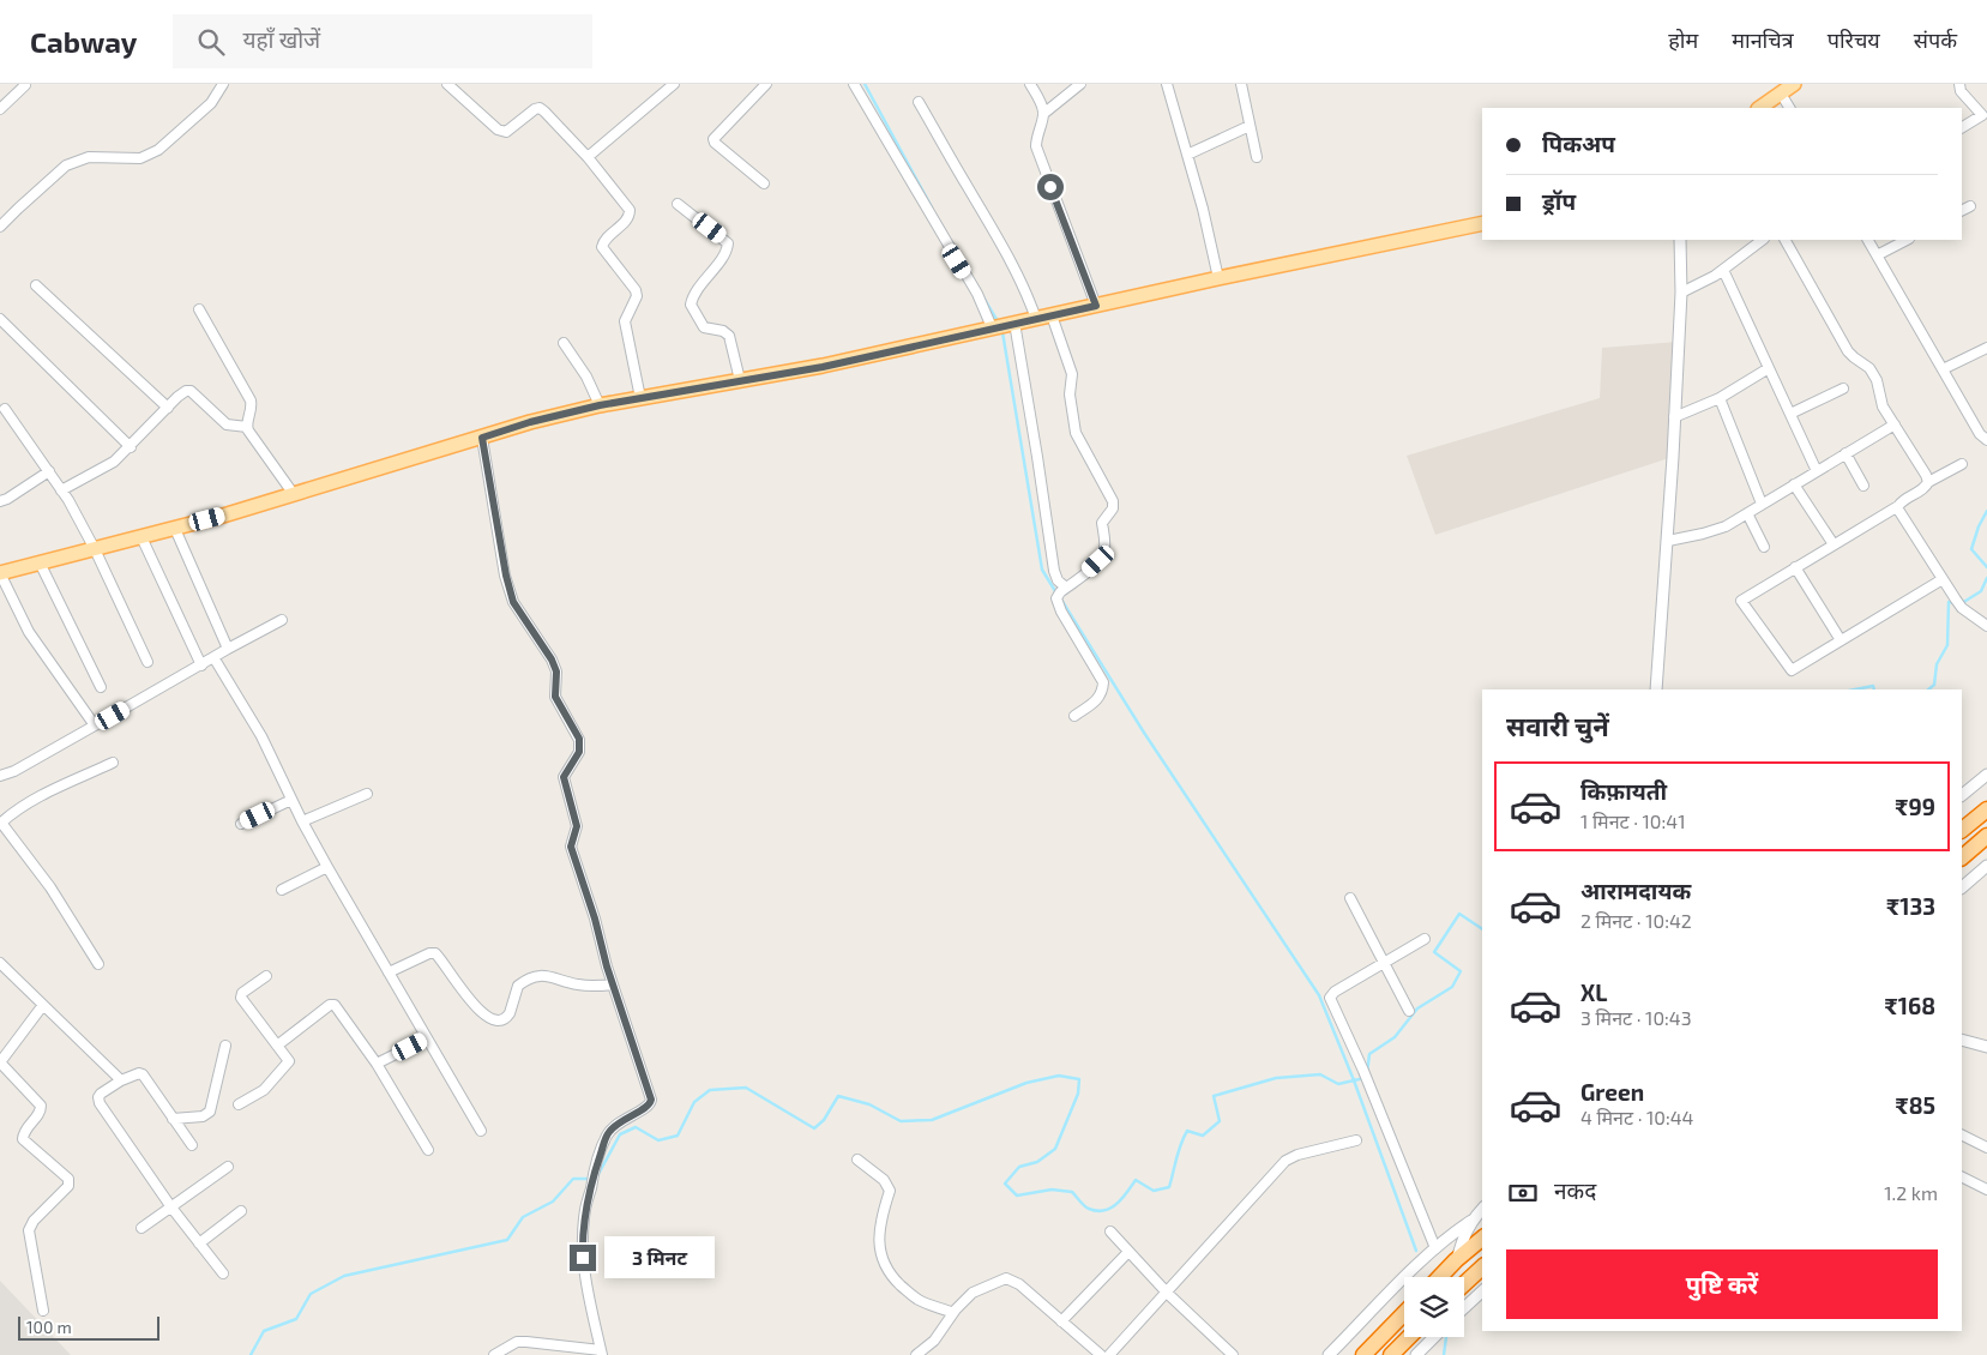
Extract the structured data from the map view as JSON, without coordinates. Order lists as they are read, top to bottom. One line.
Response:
{"scale_bar":"100 m","page":{"header":"Cabway","search":"यहाँ खोजें","nav":["होम","मानचित्र","परिचय","संपर्क"],"banner":["पिकअप","ड्रॉप"],"heading":"सवारी चुनें","list":[{"name":"किफ़ायती","note":"1 मिनट · 10:41","value":"₹99"},{"name":"आरामदायक","note":"2 मिनट · 10:42","value":"₹133"},{"name":"XL","note":"3 मिनट · 10:43","value":"₹168"},{"name":"Green","note":"4 मिनट · 10:44","value":"₹85"}],"pay":["नकद","1.2 km"],"bubble":"3 मिनट","buttons":"पुष्टि करें","scale":"100 m"}}
